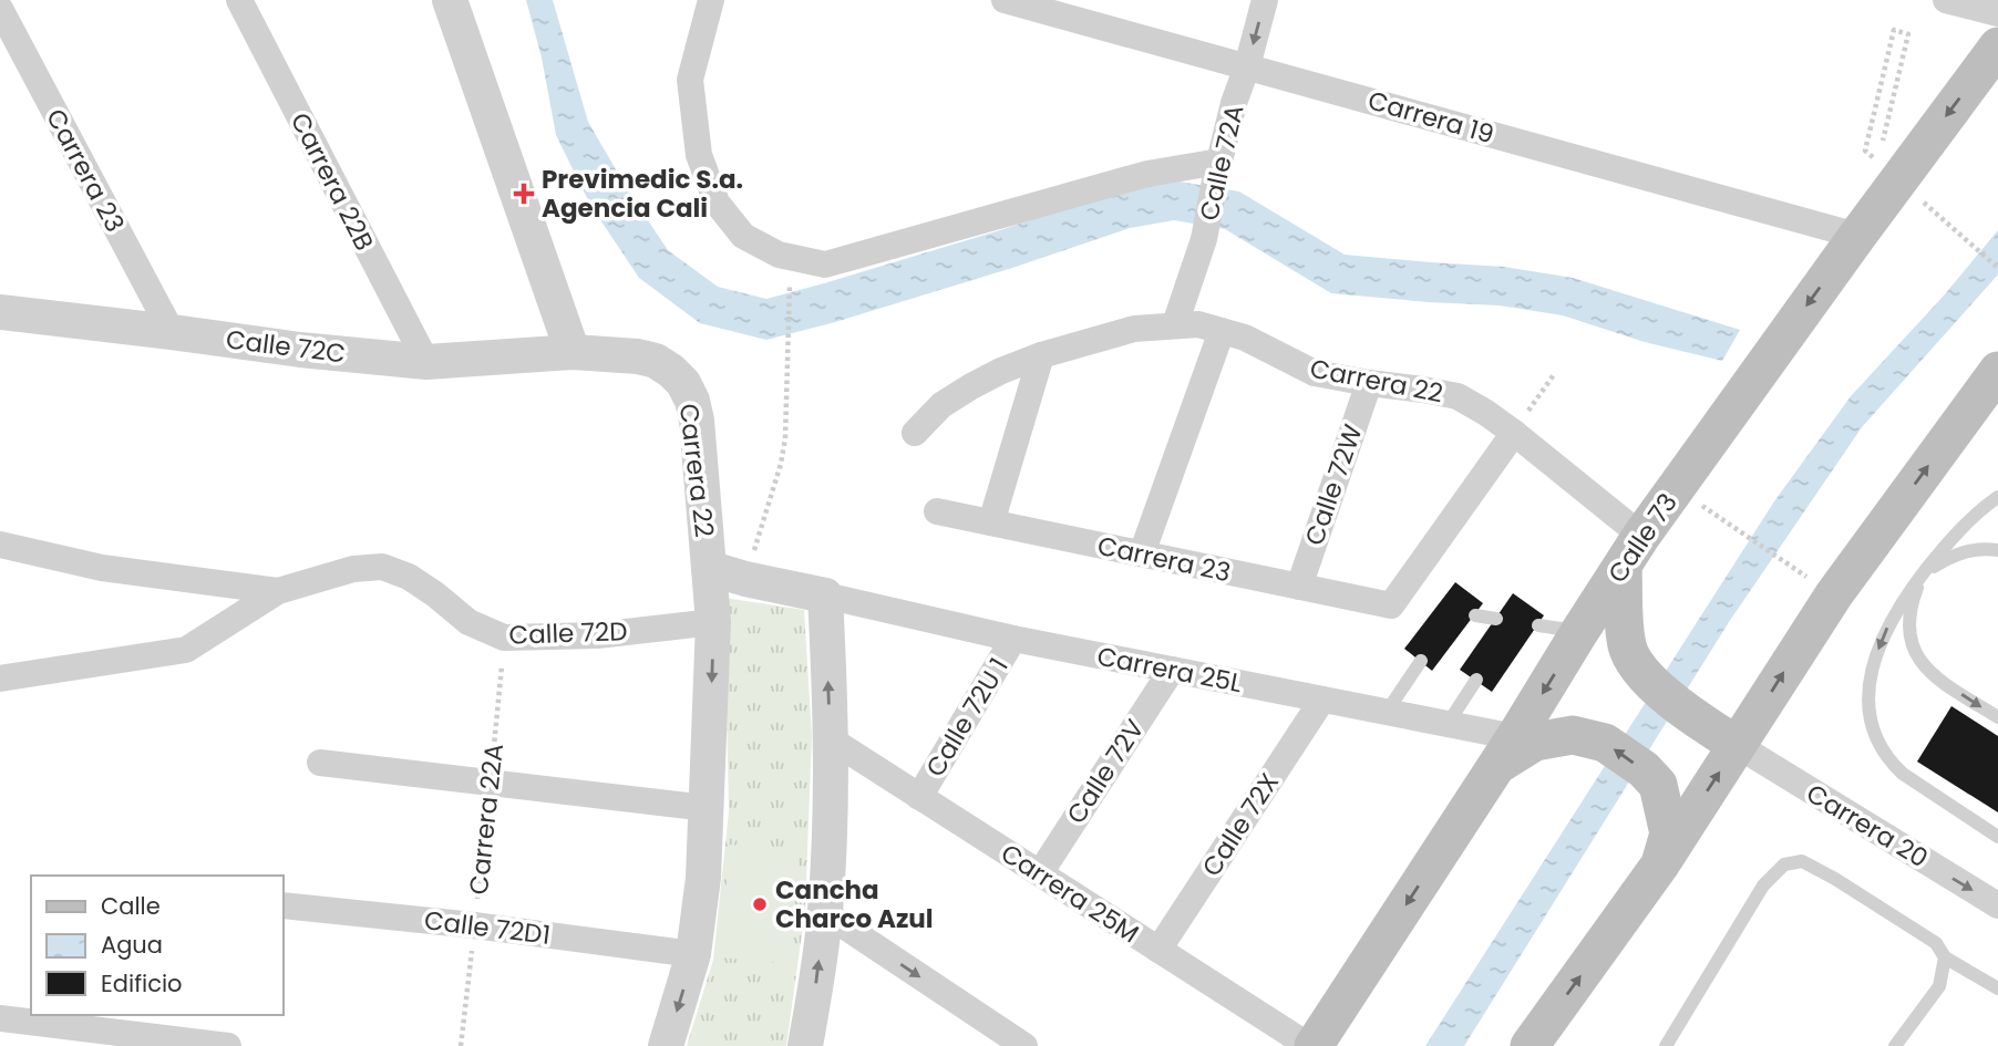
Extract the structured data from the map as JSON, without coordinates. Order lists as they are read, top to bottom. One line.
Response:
{"streets":{"main road":["Calle 73"],"street":["Carrera 19","Calle 72A","Carrera 23","Carrera 22B","Calle 72C","Carrera 22","Calle 72W","Calle 72D","Carrera 25L","Calle 72U 1","Calle 72V","Calle 72X","Carrera 20","Carrera 25M","Calle 72D1"],"path":["Carrera 22A"]},"crossings":[["Carrera 19","Calle 72A"],["Carrera 19","Calle 73"],["Calle 72A","Carrera 22"],["Carrera 23","Calle 72C"],["Carrera 23","Carrera 22"],["Carrera 23","Calle 72W"],["Carrera 22B","Calle 72C"],["Calle 72C","Carrera 22"],["Carrera 22","Calle 72W"],["Carrera 22","Calle 73"],["Carrera 22","Calle 72D"],["Carrera 22","Calle 72D1"],["Calle 73","Carrera 25L"],["Calle 73","Carrera 25M"],["Calle 72D","Carrera 22A"],["Carrera 25L","Calle 72U 1"],["Carrera 25L","Calle 72V"],["Carrera 25L","Calle 72X"],["Calle 72U 1","Carrera 25M"],["Calle 72V","Carrera 25M"],["Carrera 22A","Calle 72D1"],["Calle 72X","Carrera 25M"]],"one_way":["Carrera 20"],"places":{"health":["Previmedic S.a. Agencia Cali"],"other":["Cancha Charco Azul"]},"legend":["Calle","Agua","Edificio"]}
